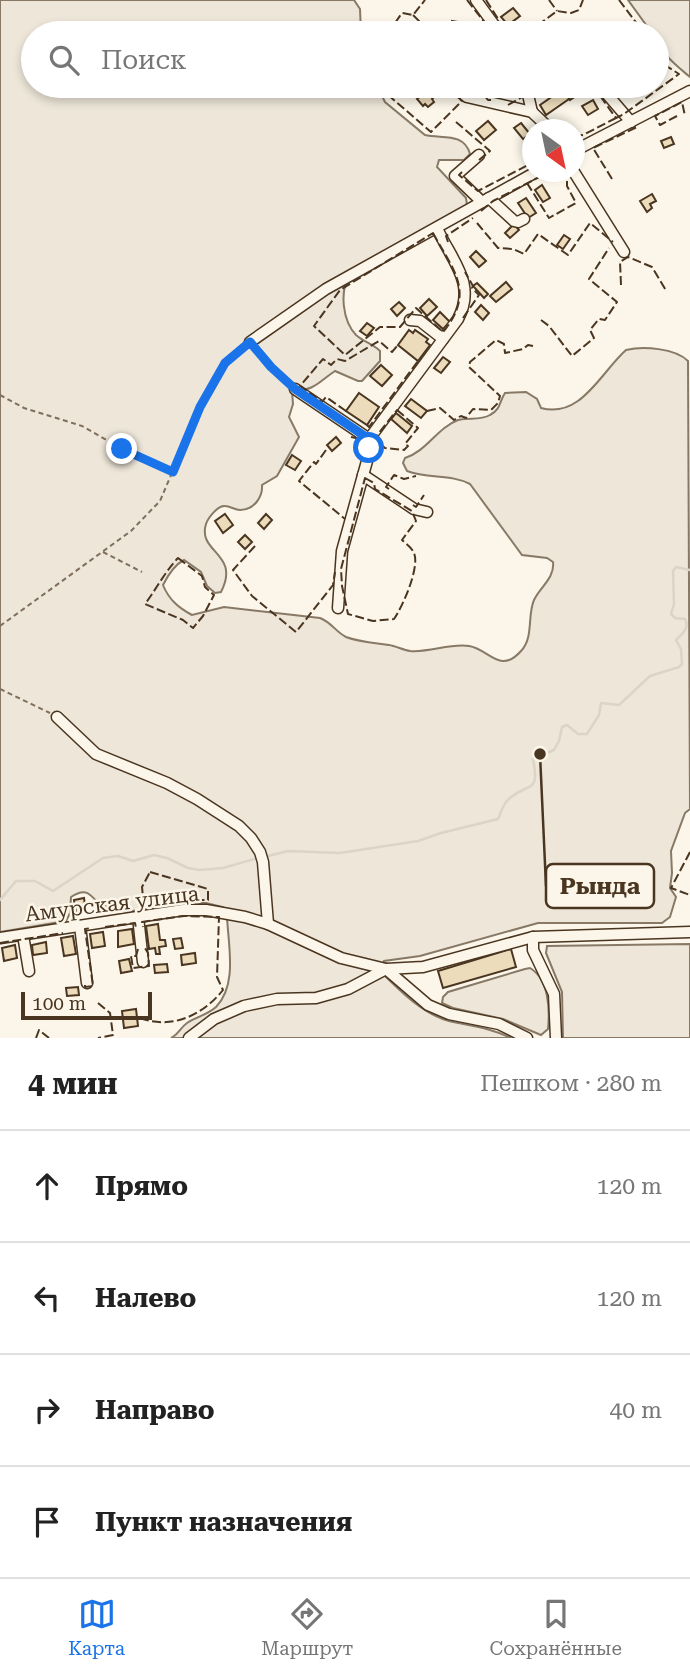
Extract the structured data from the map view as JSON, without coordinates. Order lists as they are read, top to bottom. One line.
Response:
{"streets":{"street":["Амурская улица"]},"places":["Рында"],"scale_bar":"100 m","north":"bottom right","page":{"search":"Поиск","scale":"100 m","heading":["4 мин","Пешком · 280 m"],"list":[["Прямо","120 m"],["Налево","120 m"],["Направо","40 m"],"Пункт назначения"],"nav":["Карта","Маршрут","Сохранённые"]}}
